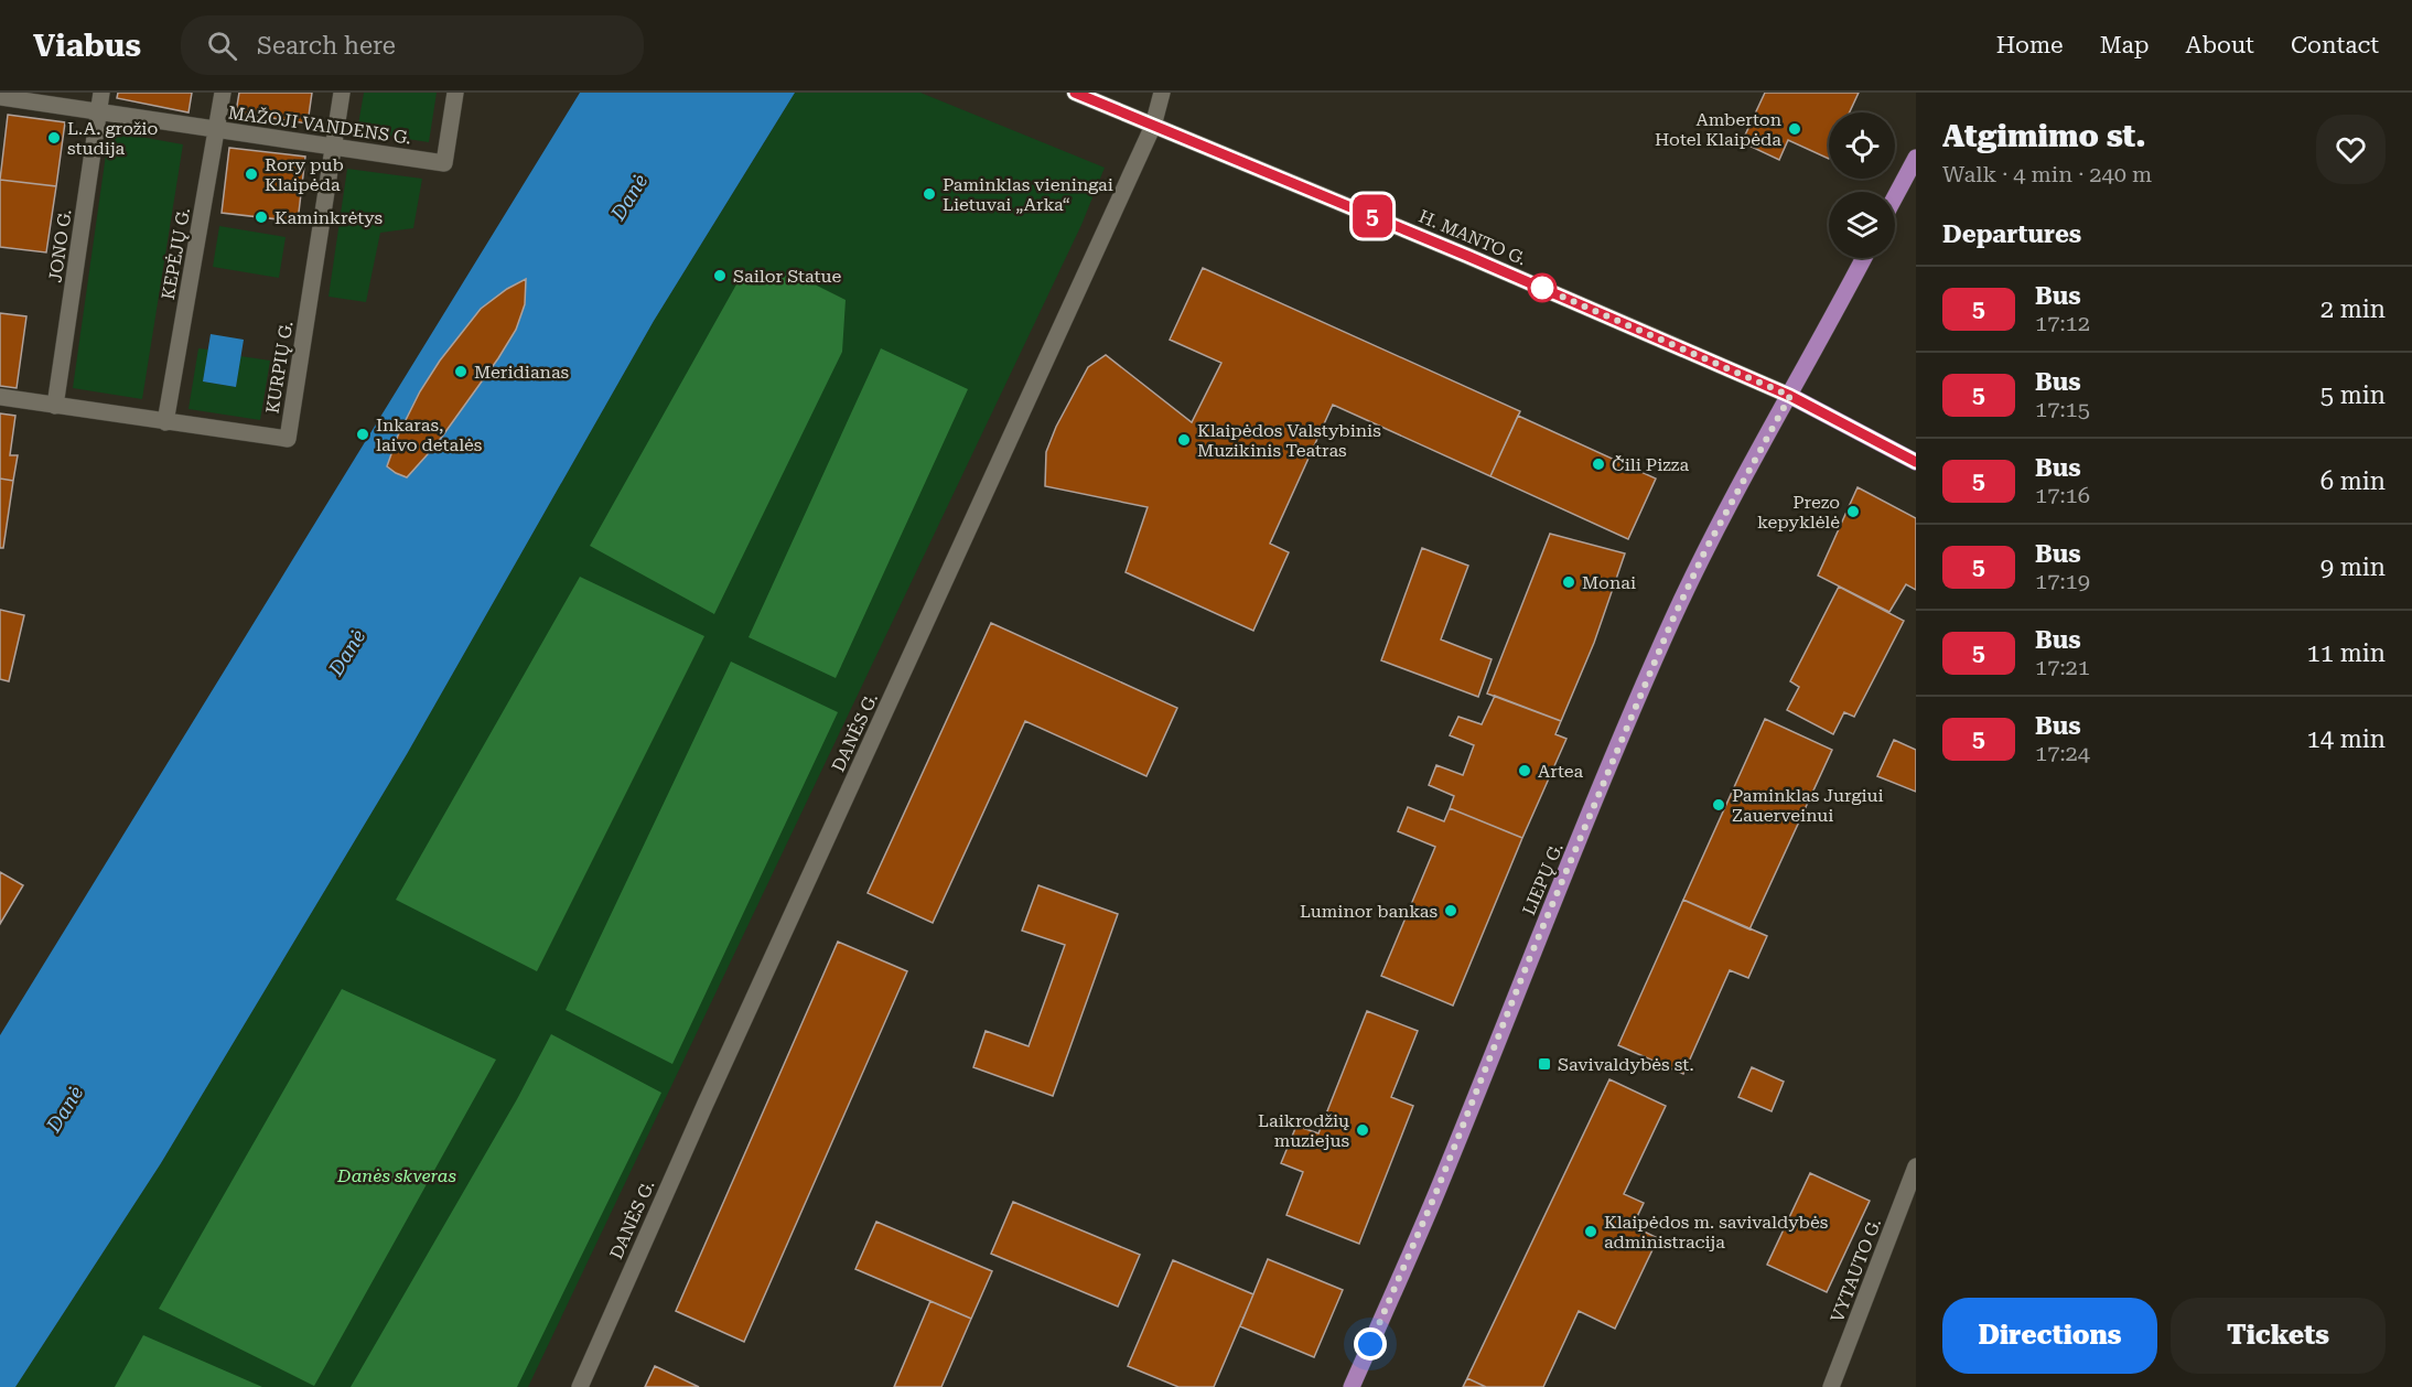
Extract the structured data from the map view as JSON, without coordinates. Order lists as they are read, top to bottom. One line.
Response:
{"streets":{"main road":["H. MANTO G.","LIEPŲ G."],"street":["MAŽOJI VANDENS G.","JONO G.","KEPĖJŲ G.","KURPIŲ G.","DANĖS G.","VYTAUTO G."]},"crossings":[["MAŽOJI VANDENS G.","JONO G."],["MAŽOJI VANDENS G.","KEPĖJŲ G."],["MAŽOJI VANDENS G.","KURPIŲ G."],["H. MANTO G.","DANĖS G."],["H. MANTO G.","LIEPŲ G."],["JONO G.","KURPIŲ G."],["KEPĖJŲ G.","KURPIŲ G."]],"water":["Danė"],"parks":["Danės skveras"],"places":{"other":["Amberton Hotel Klaipėda","L.A. grožio studija","Rory pub Klaipėda","Paminklas vieningai Lietuvai „Arka“","Kaminkrėtys","Sailor Statue","Meridianas","Inkaras, laivo detalės","Klaipėdos Valstybinis Muzikinis Teatras","Čili Pizza","Prezo kepyklėlė","Monai","Artea","Paminklas Jurgiui Zauerveinui","Luminor bankas","Laikrodžių muziejus","Klaipėdos m. savivaldybės administracija"],"transit":["Savivaldybės st."]},"lines":["bus line 5"],"page":{"header":"Viabus","search":"Search here","nav":["Home","Map","About","Contact"],"on_map":"5","heading":[["Atgimimo st.","Walk · 4 min · 240 m"],"Departures"],"list":[{"mark":"5","name":"Bus","note":"17:12","value":"2 min"},{"mark":"5","name":"Bus","note":"17:15","value":"5 min"},{"mark":"5","name":"Bus","note":"17:16","value":"6 min"},{"mark":"5","name":"Bus","note":"17:19","value":"9 min"},{"mark":"5","name":"Bus","note":"17:21","value":"11 min"},{"mark":"5","name":"Bus","note":"17:24","value":"14 min"}],"buttons":["Directions","Tickets"]}}
